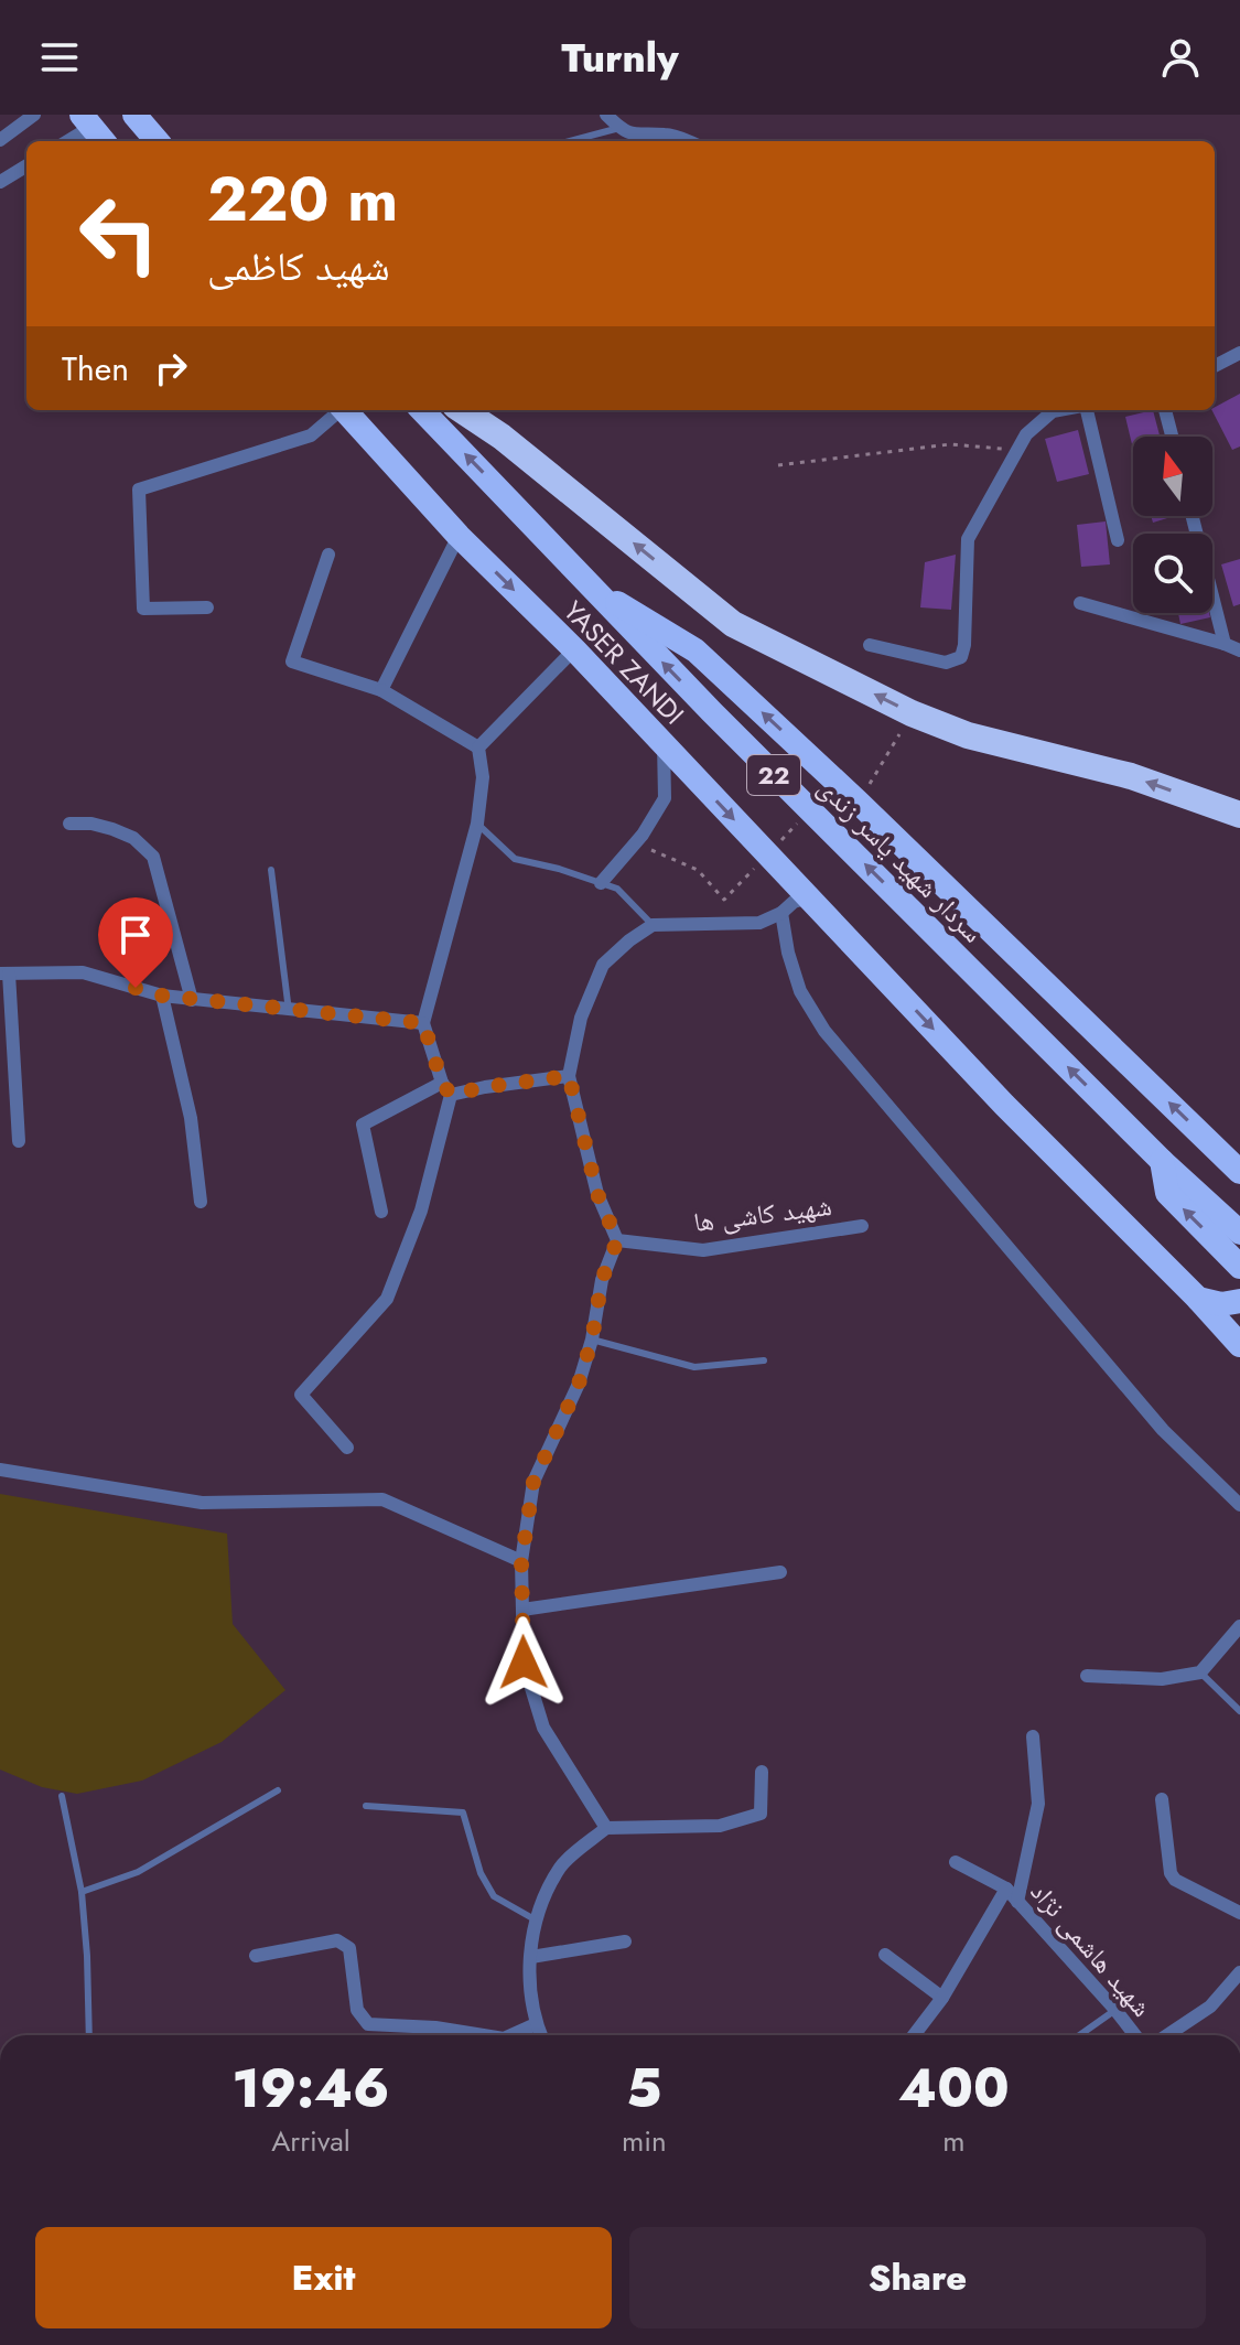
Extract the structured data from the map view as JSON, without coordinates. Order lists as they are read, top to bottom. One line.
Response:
{"streets":{"highway":["YASER ZANDI","22","سردار شهید یاسر زندی"],"street":["شهید کاشی ها","شهید هاشمی نژاد"]},"crossings":[["YASER ZANDI","22"]],"north":"top","page":{"header":"Turnly","turn":["220 m","شهید کاظمی"],"then":"Then","eta":["19:46","Arrival","5","min","400","m"],"buttons":["Exit","Share"]}}
